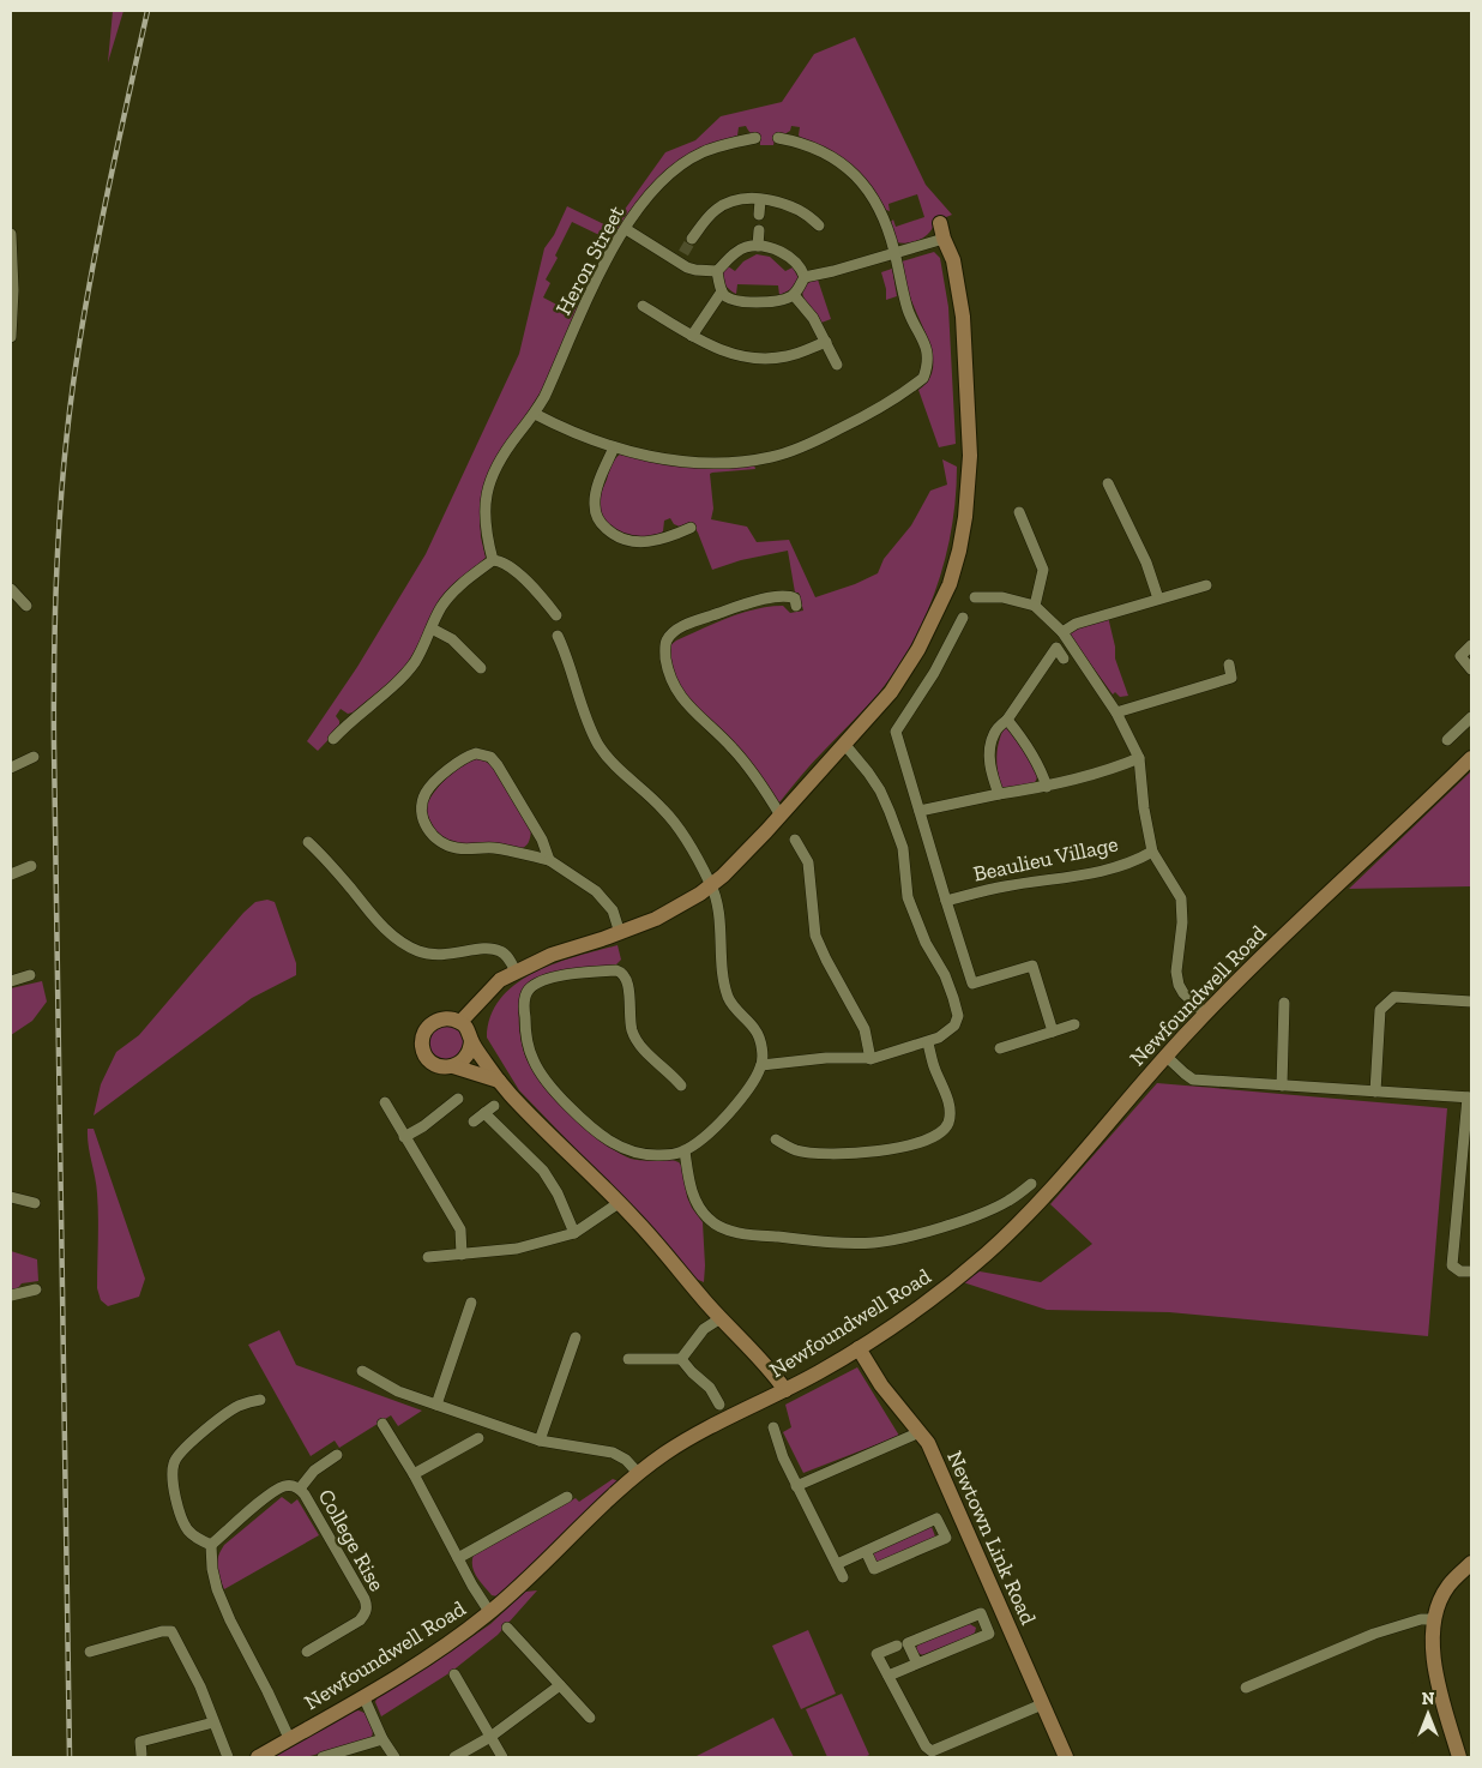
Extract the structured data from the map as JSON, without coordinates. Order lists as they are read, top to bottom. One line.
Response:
{"streets":{"street":["Heron Street","Beaulieu Village","Newfoundwell Road","Newtown Link Road","College Rise"]},"crossings":[["Beaulieu Village","Newfoundwell Road"],["Newfoundwell Road","Newtown Link Road"]],"north":"top"}
